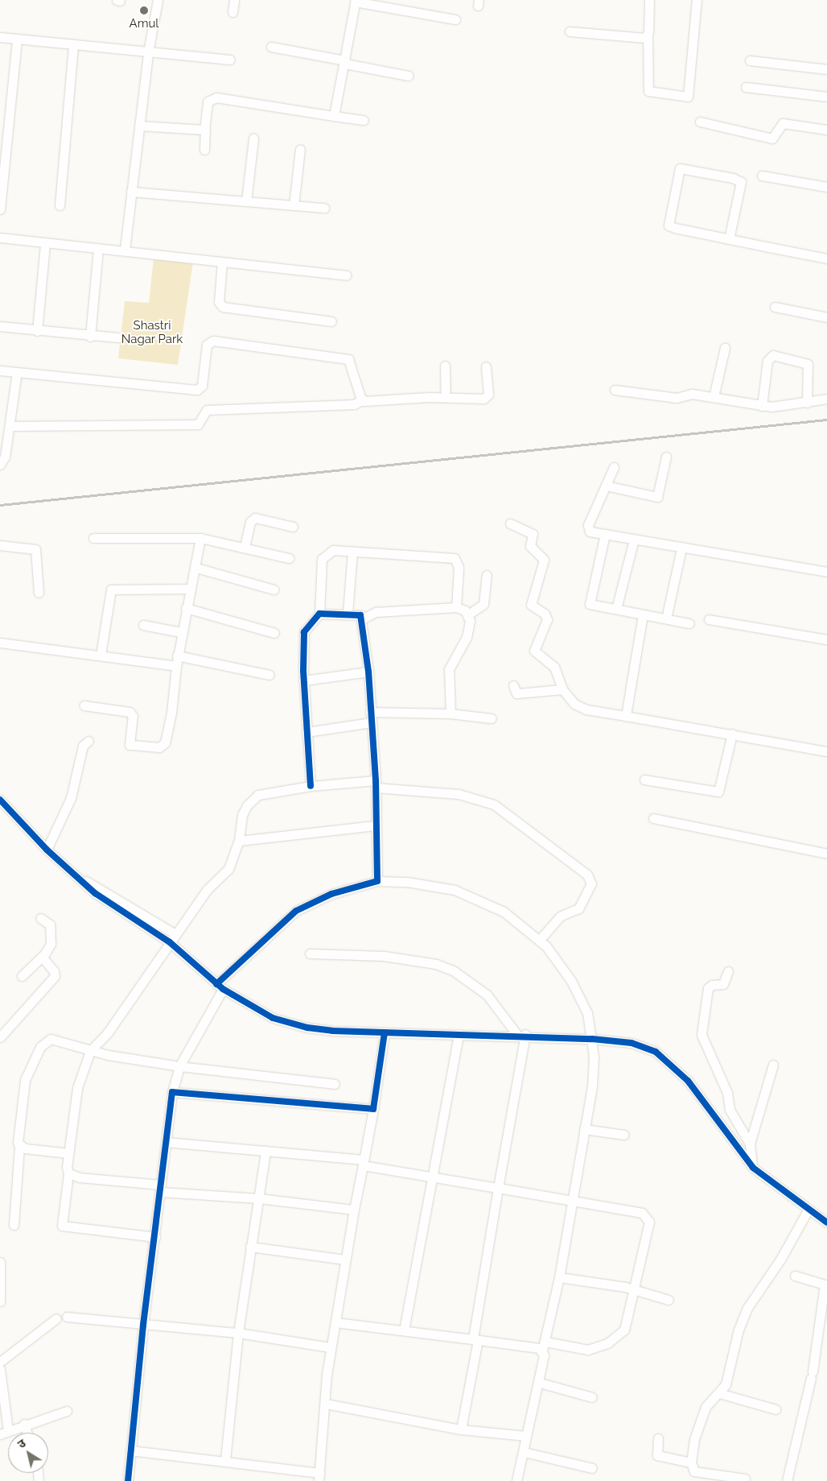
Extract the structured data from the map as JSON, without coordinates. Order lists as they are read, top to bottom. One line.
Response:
{"parks":["Shastri Nagar Park"],"places":["Amul"],"north":"top left"}
